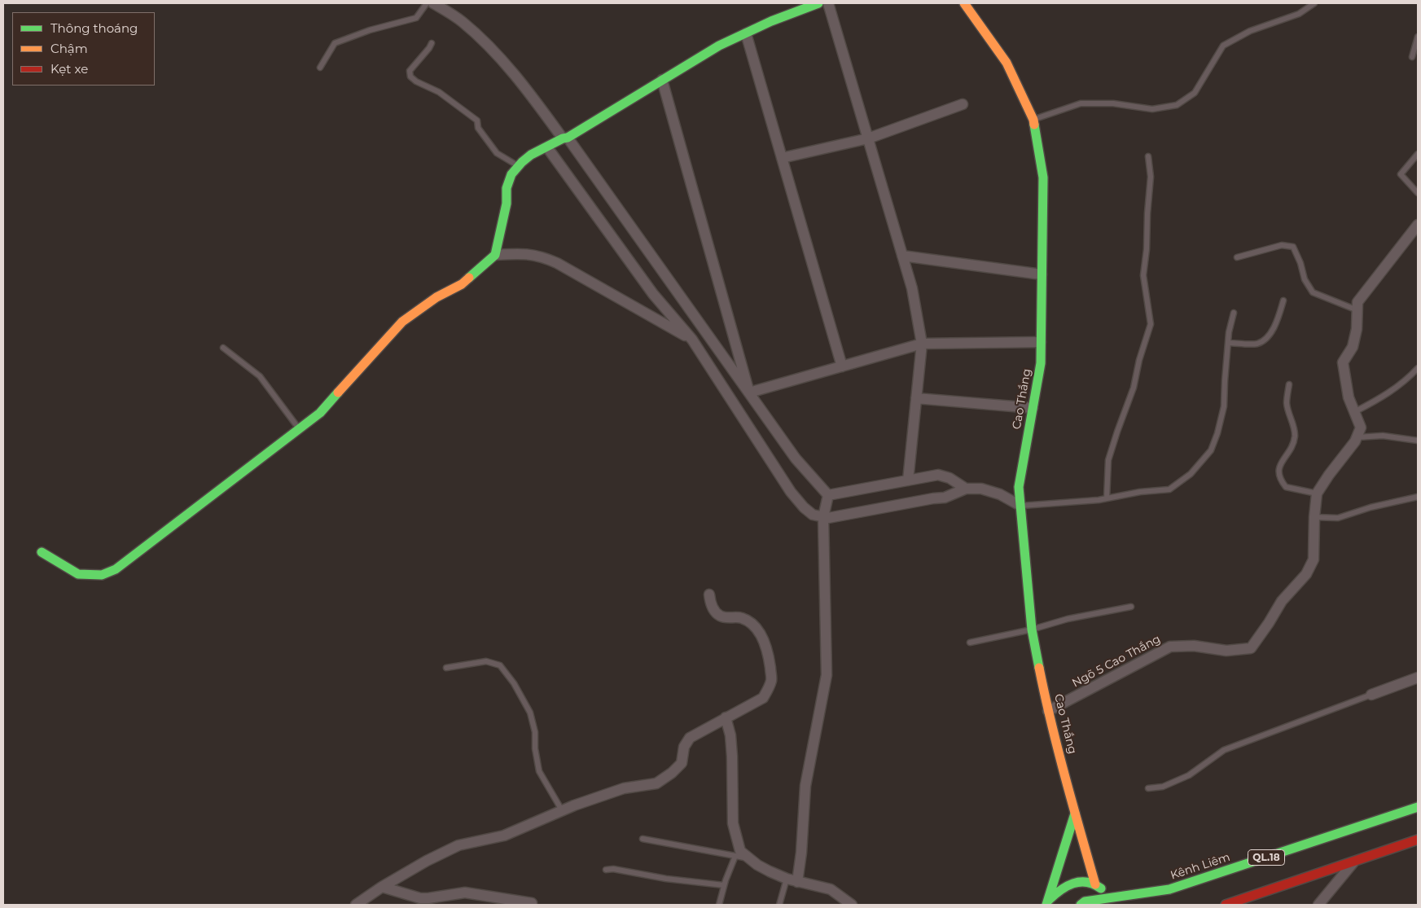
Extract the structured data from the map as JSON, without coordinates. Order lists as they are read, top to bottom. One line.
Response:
{"streets":{"main road":["Cao Thắng","QL.18","Kênh Liêm"],"street":["Ngõ 5 Cao Thắng"]},"crossings":[["Cao Thắng","Ngõ 5 Cao Thắng"]],"legend":["Thông thoáng","Chậm","Kẹt xe"]}
